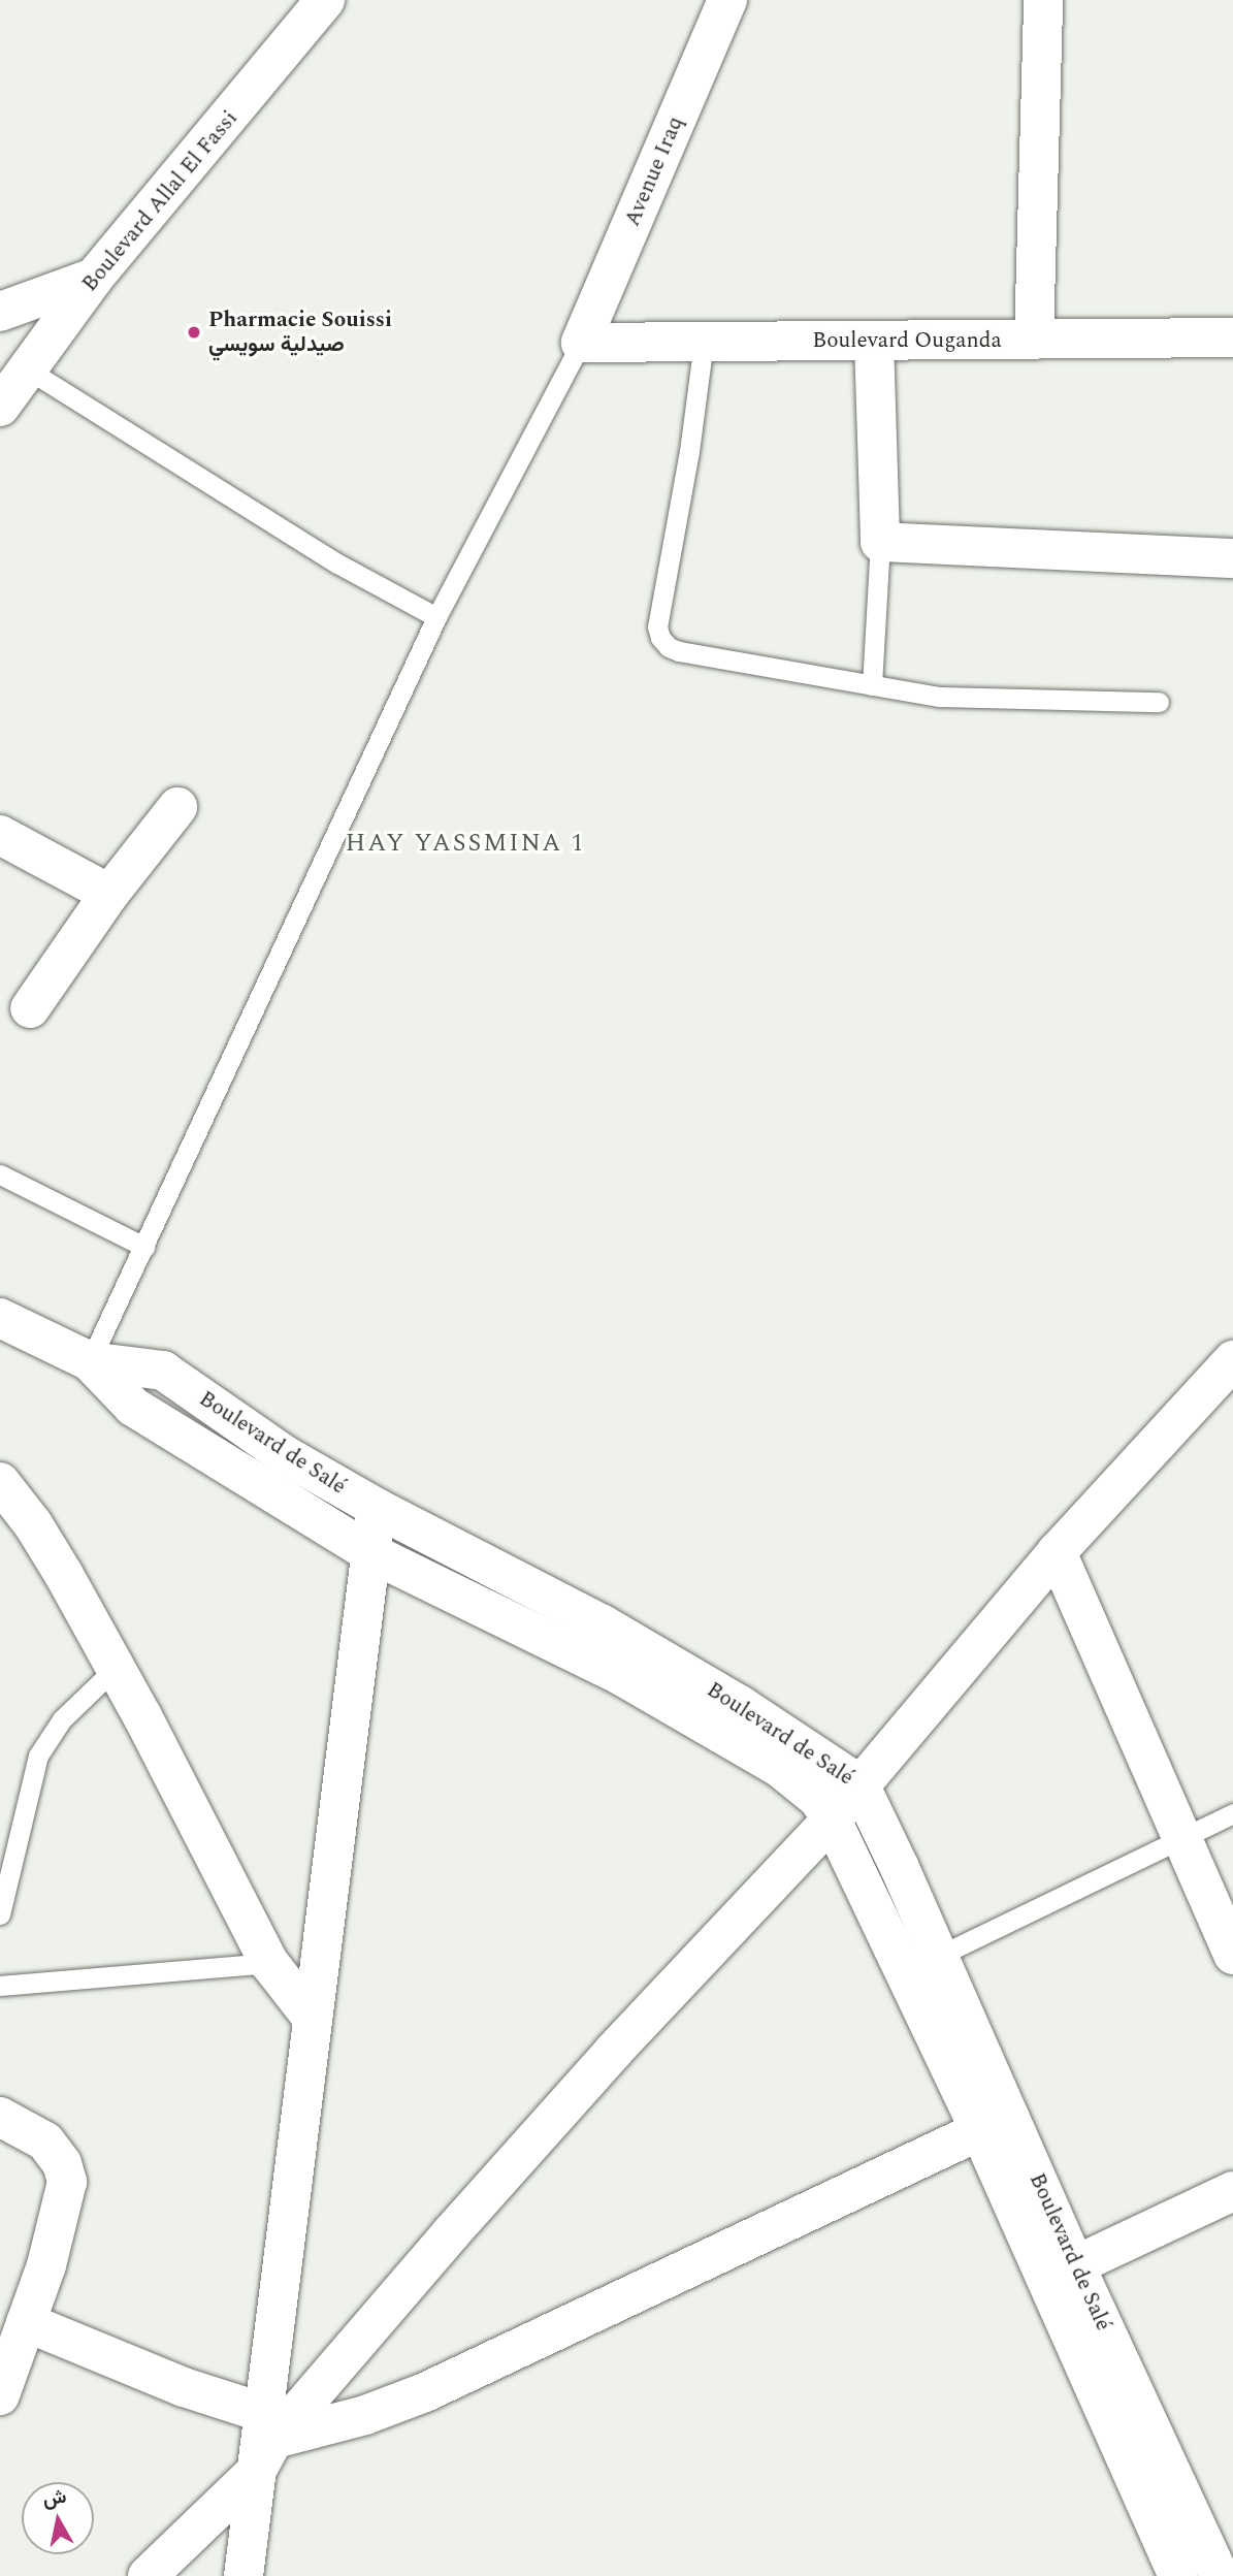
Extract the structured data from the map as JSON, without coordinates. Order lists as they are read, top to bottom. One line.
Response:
{"streets":{"street":["Avenue Iraq","Boulevard Allal El Fassi","Boulevard Ouganda","Boulevard de Salé"]},"crossings":[["Avenue Iraq","Boulevard Ouganda"]],"districts":["HAY YASSMINA 1"],"places":["Pharmacie Souissi صيدلية سويسي"],"north":"top"}
